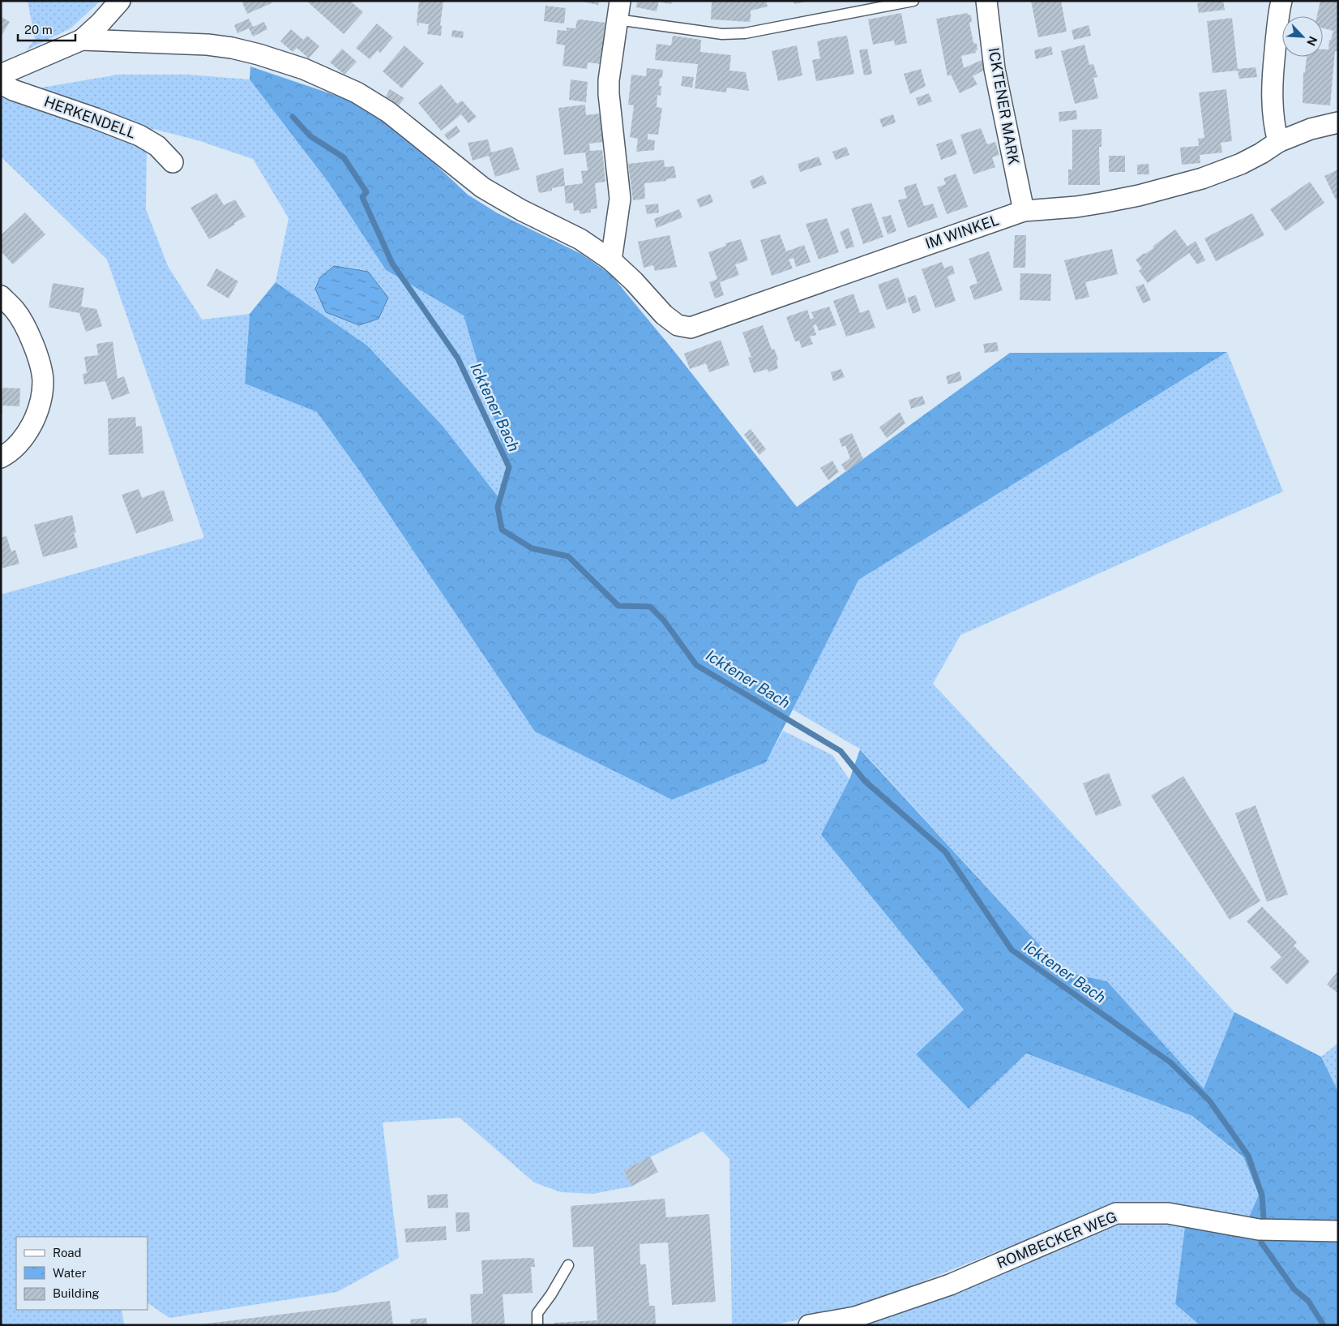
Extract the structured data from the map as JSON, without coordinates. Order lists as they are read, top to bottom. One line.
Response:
{"streets":{"street":["ICKTENER MARK","HERKENDELL","IM WINKEL","ROMBECKER WEG"]},"crossings":[["ICKTENER MARK","IM WINKEL"]],"water":["Icktener Bach"],"legend":["Road","Water","Building"],"scale_bar":"20 m","north":"bottom right"}
